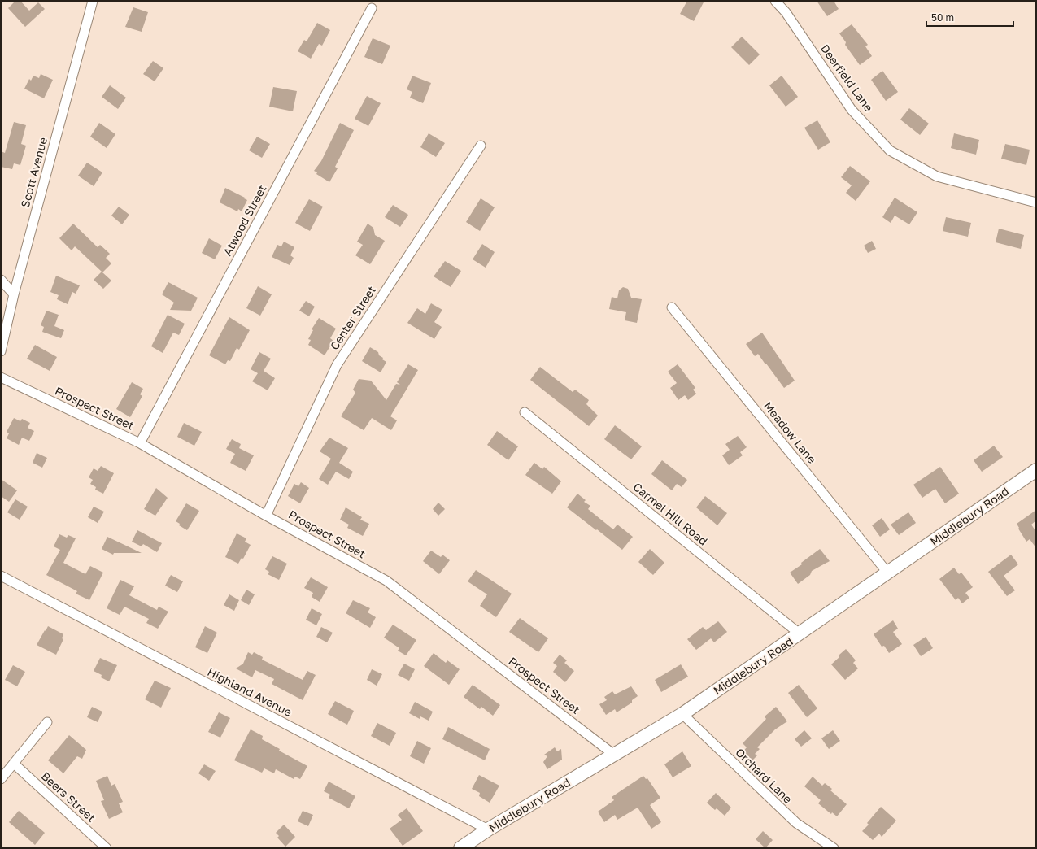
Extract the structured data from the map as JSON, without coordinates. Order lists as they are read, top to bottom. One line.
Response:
{"streets":{"street":["Deerfield Lane","Scott Avenue","Atwood Street","Center Street","Prospect Street","Meadow Lane","Carmel Hill Road","Middlebury Road","Highland Avenue","Orchard Lane","Beers Street"]},"crossings":[["Atwood Street","Prospect Street"],["Center Street","Prospect Street"],["Prospect Street","Middlebury Road"],["Meadow Lane","Middlebury Road"],["Carmel Hill Road","Middlebury Road"],["Middlebury Road","Highland Avenue"],["Middlebury Road","Orchard Lane"]],"scale_bar":"50 m"}
